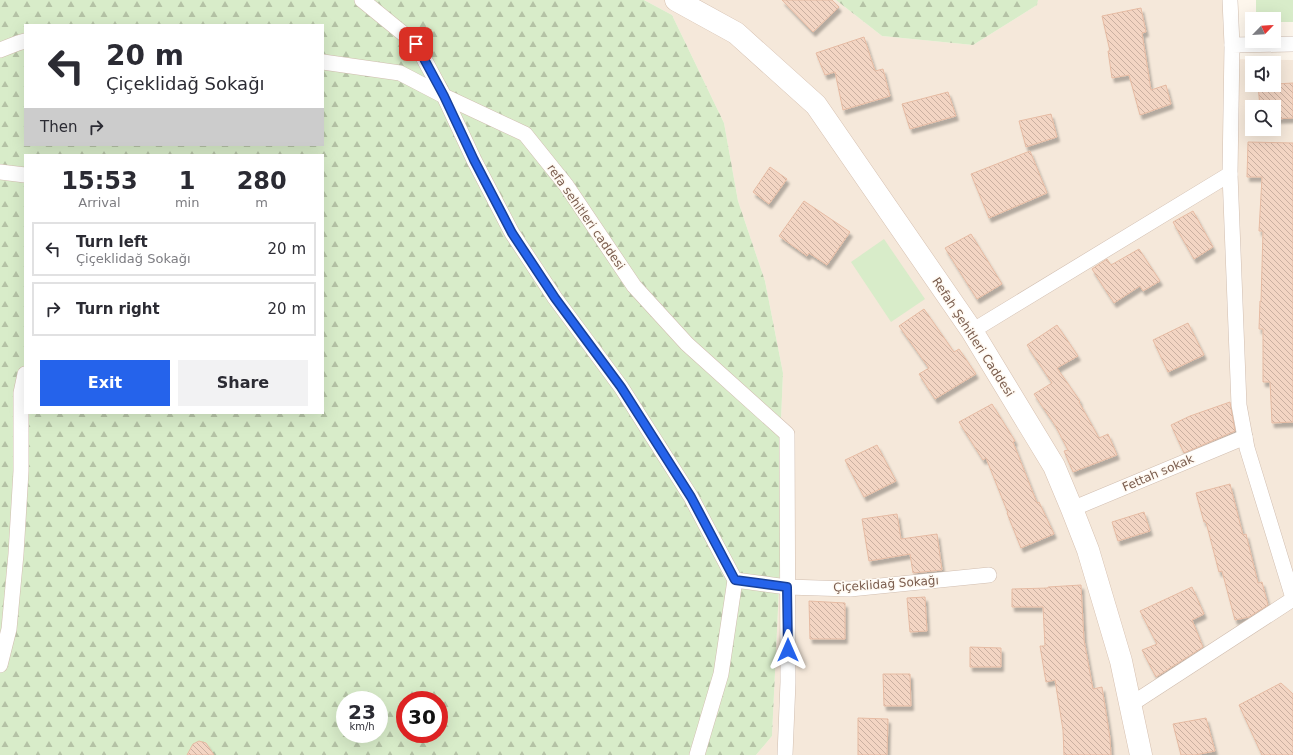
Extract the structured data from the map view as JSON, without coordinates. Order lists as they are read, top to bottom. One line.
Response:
{"streets":{"street":["refa sehitleri caddesi","Refah Şehitleri Caddesi","Fettah sokak","Çiçeklidağ Sokağı"]},"crossings":[["refa sehitleri caddesi","Çiçeklidağ Sokağı"],["Refah Şehitleri Caddesi","Fettah sokak"]],"north":"top right","page":{"turn":["20 m","Çiçeklidağ Sokağı"],"then":"Then","eta":["15:53","Arrival","1","min","280","m"],"list":[{"name":"Turn left","note":"Çiçeklidağ Sokağı","value":"20 m"},{"name":"Turn right","value":"20 m"}],"buttons":["Exit","Share"],"speed":"23 km/h","limit":"30"}}
